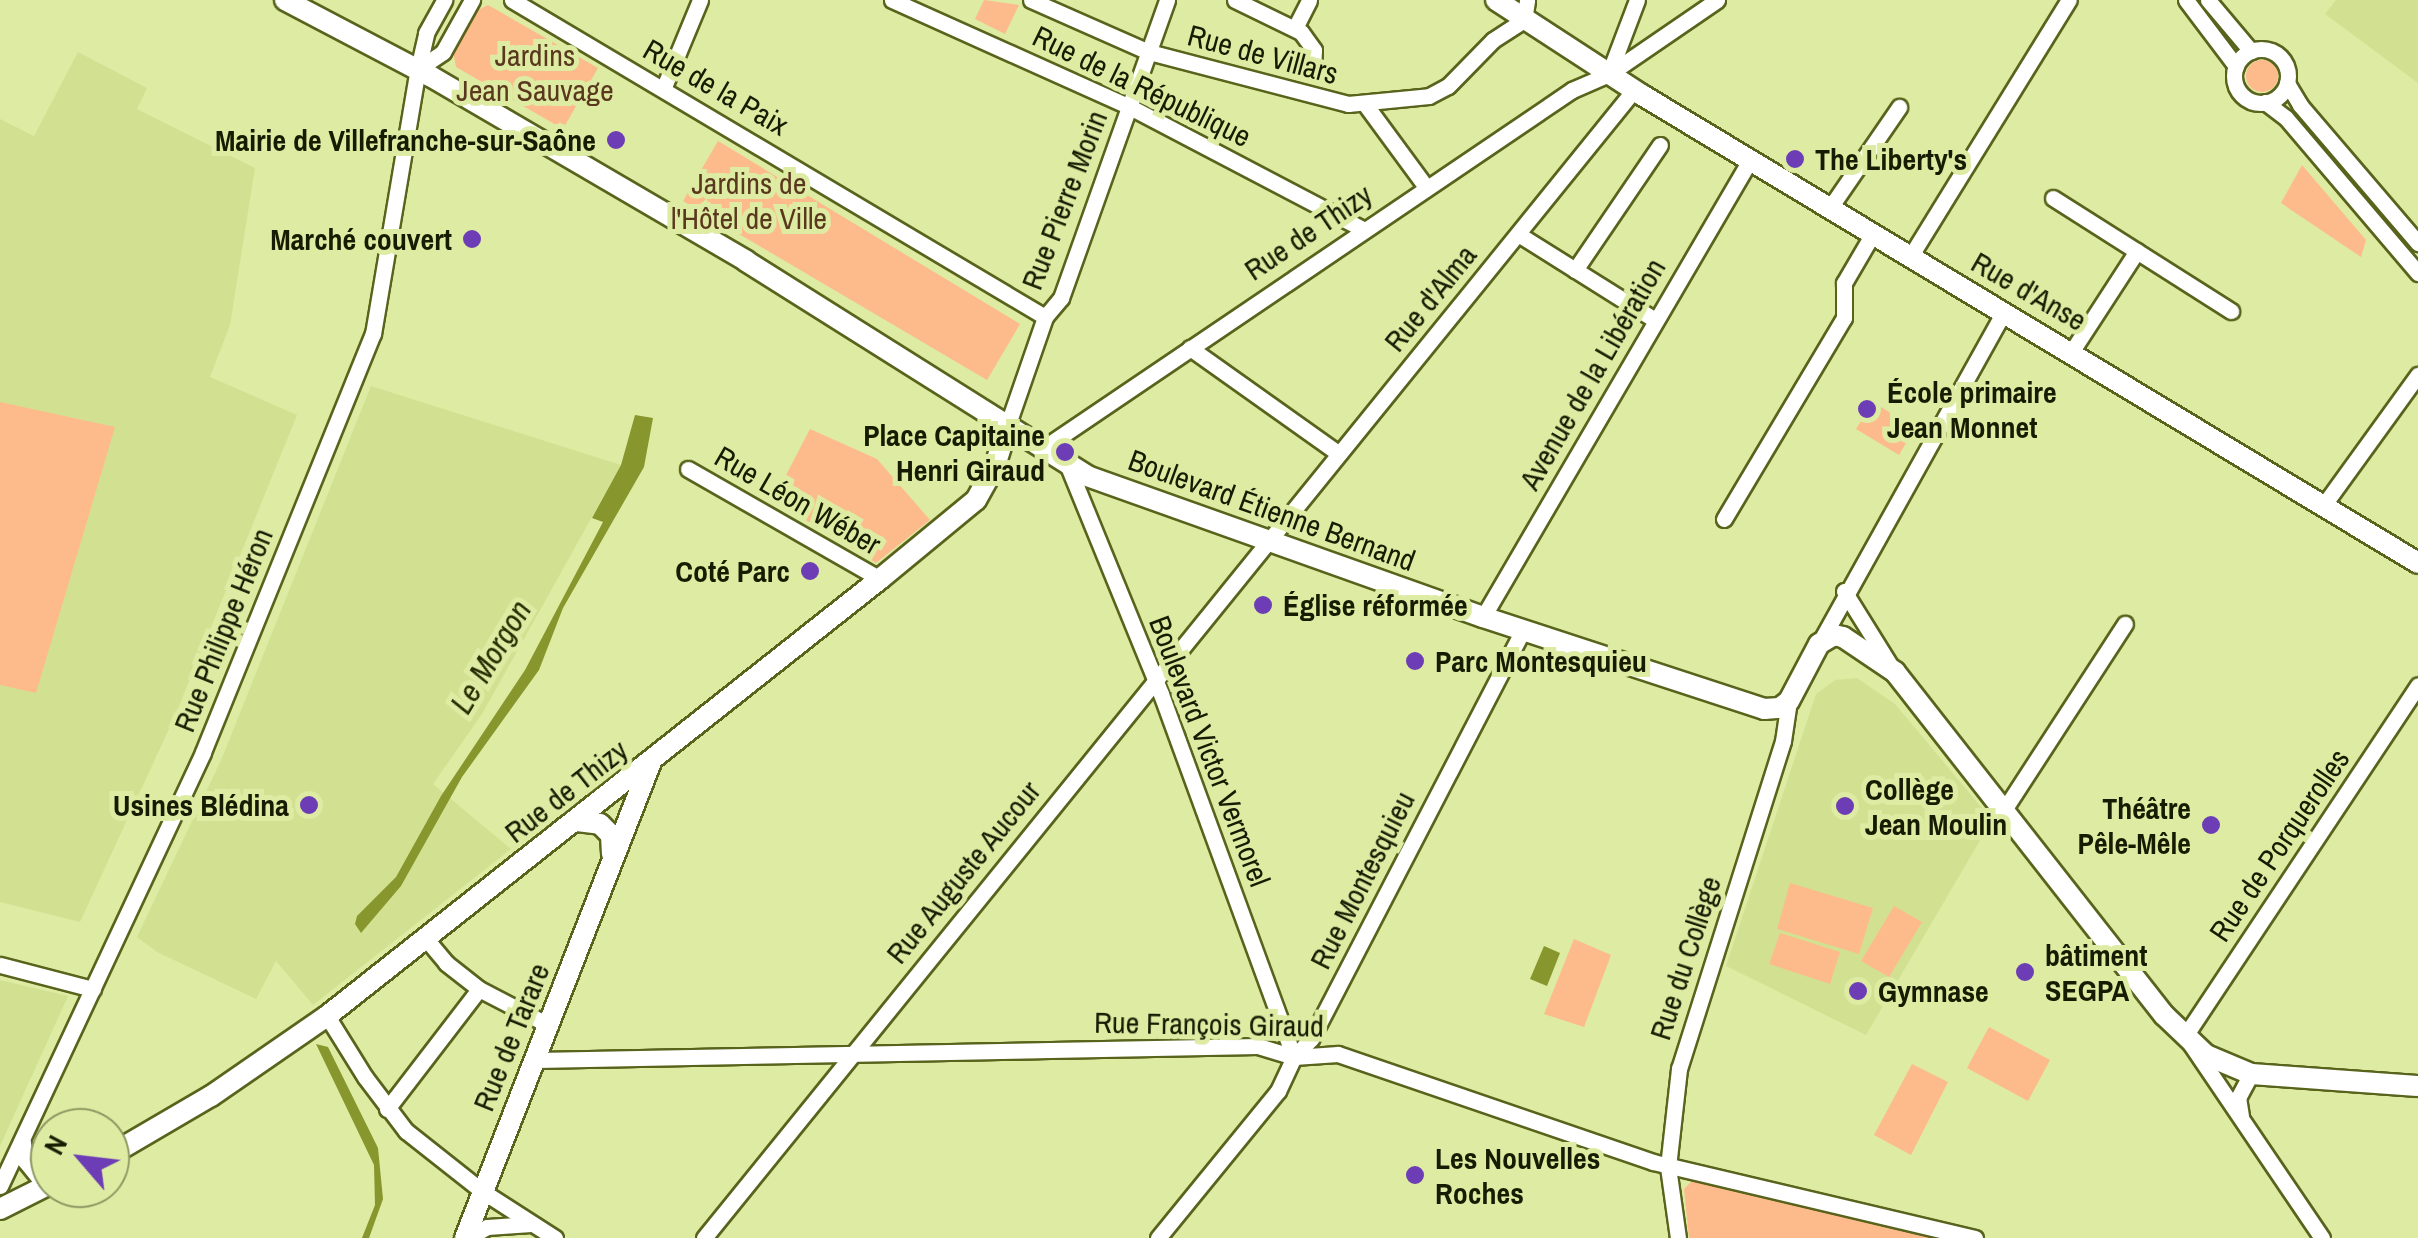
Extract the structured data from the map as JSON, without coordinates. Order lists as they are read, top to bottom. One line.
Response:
{"streets":{"main road":["Rue de Thizy","Rue d'Anse","Boulevard Étienne Bernand","Rue de Tarare"],"street":["Rue de Villars","Rue de la République","Rue de la Paix","Rue Pierre Morin","Rue d'Alma","Avenue de la Libération","Rue Léon Wéber","Rue Philippe Héron","Boulevard Victor Vermorel","Rue de Porquerolles","Rue Auguste Aucour","Rue Montesquieu","Rue du Collège","Rue François Giraud"]},"crossings":[["Rue de Villars","Rue Pierre Morin"],["Rue de Villars","Rue d'Anse"],["Rue de la République","Rue Pierre Morin"],["Rue de la République","Rue de Thizy"],["Rue de la Paix","Rue Pierre Morin"],["Rue Pierre Morin","Rue de Thizy"],["Rue Pierre Morin","Boulevard Étienne Bernand"],["Rue de Thizy","Rue d'Anse"],["Rue de Thizy","Rue Léon Wéber"],["Rue de Thizy","Boulevard Étienne Bernand"],["Rue de Thizy","Rue de Tarare"],["Rue d'Anse","Rue d'Alma"],["Rue d'Anse","Avenue de la Libération"],["Rue d'Alma","Boulevard Étienne Bernand"],["Rue d'Alma","Rue Auguste Aucour"],["Avenue de la Libération","Boulevard Étienne Bernand"],["Boulevard Étienne Bernand","Rue Philippe Héron"],["Boulevard Étienne Bernand","Boulevard Victor Vermorel"],["Boulevard Étienne Bernand","Rue Auguste Aucour"],["Boulevard Étienne Bernand","Rue Montesquieu"],["Boulevard Étienne Bernand","Rue du Collège"],["Boulevard Victor Vermorel","Rue Auguste Aucour"],["Boulevard Victor Vermorel","Rue Montesquieu"],["Boulevard Victor Vermorel","Rue François Giraud"],["Rue Auguste Aucour","Rue François Giraud"],["Rue Montesquieu","Rue François Giraud"],["Rue du Collège","Rue François Giraud"],["Rue François Giraud","Rue de Tarare"]],"water":["Le Morgon"],"parks":["Jardins Jean Sauvage","Jardins de l'Hôtel de Ville"],"places":["Mairie de Villefranche-sur-Saône","The Liberty's","Marché couvert","École primaire Jean Monnet","Place Capitaine Henri Giraud","Coté Parc","Église réformée","Parc Montesquieu","Usines Blédina","Collège Jean Moulin","Théâtre Pêle-Mêle","bâtiment SEGPA","Gymnase","Les Nouvelles Roches"],"north":"top left"}
